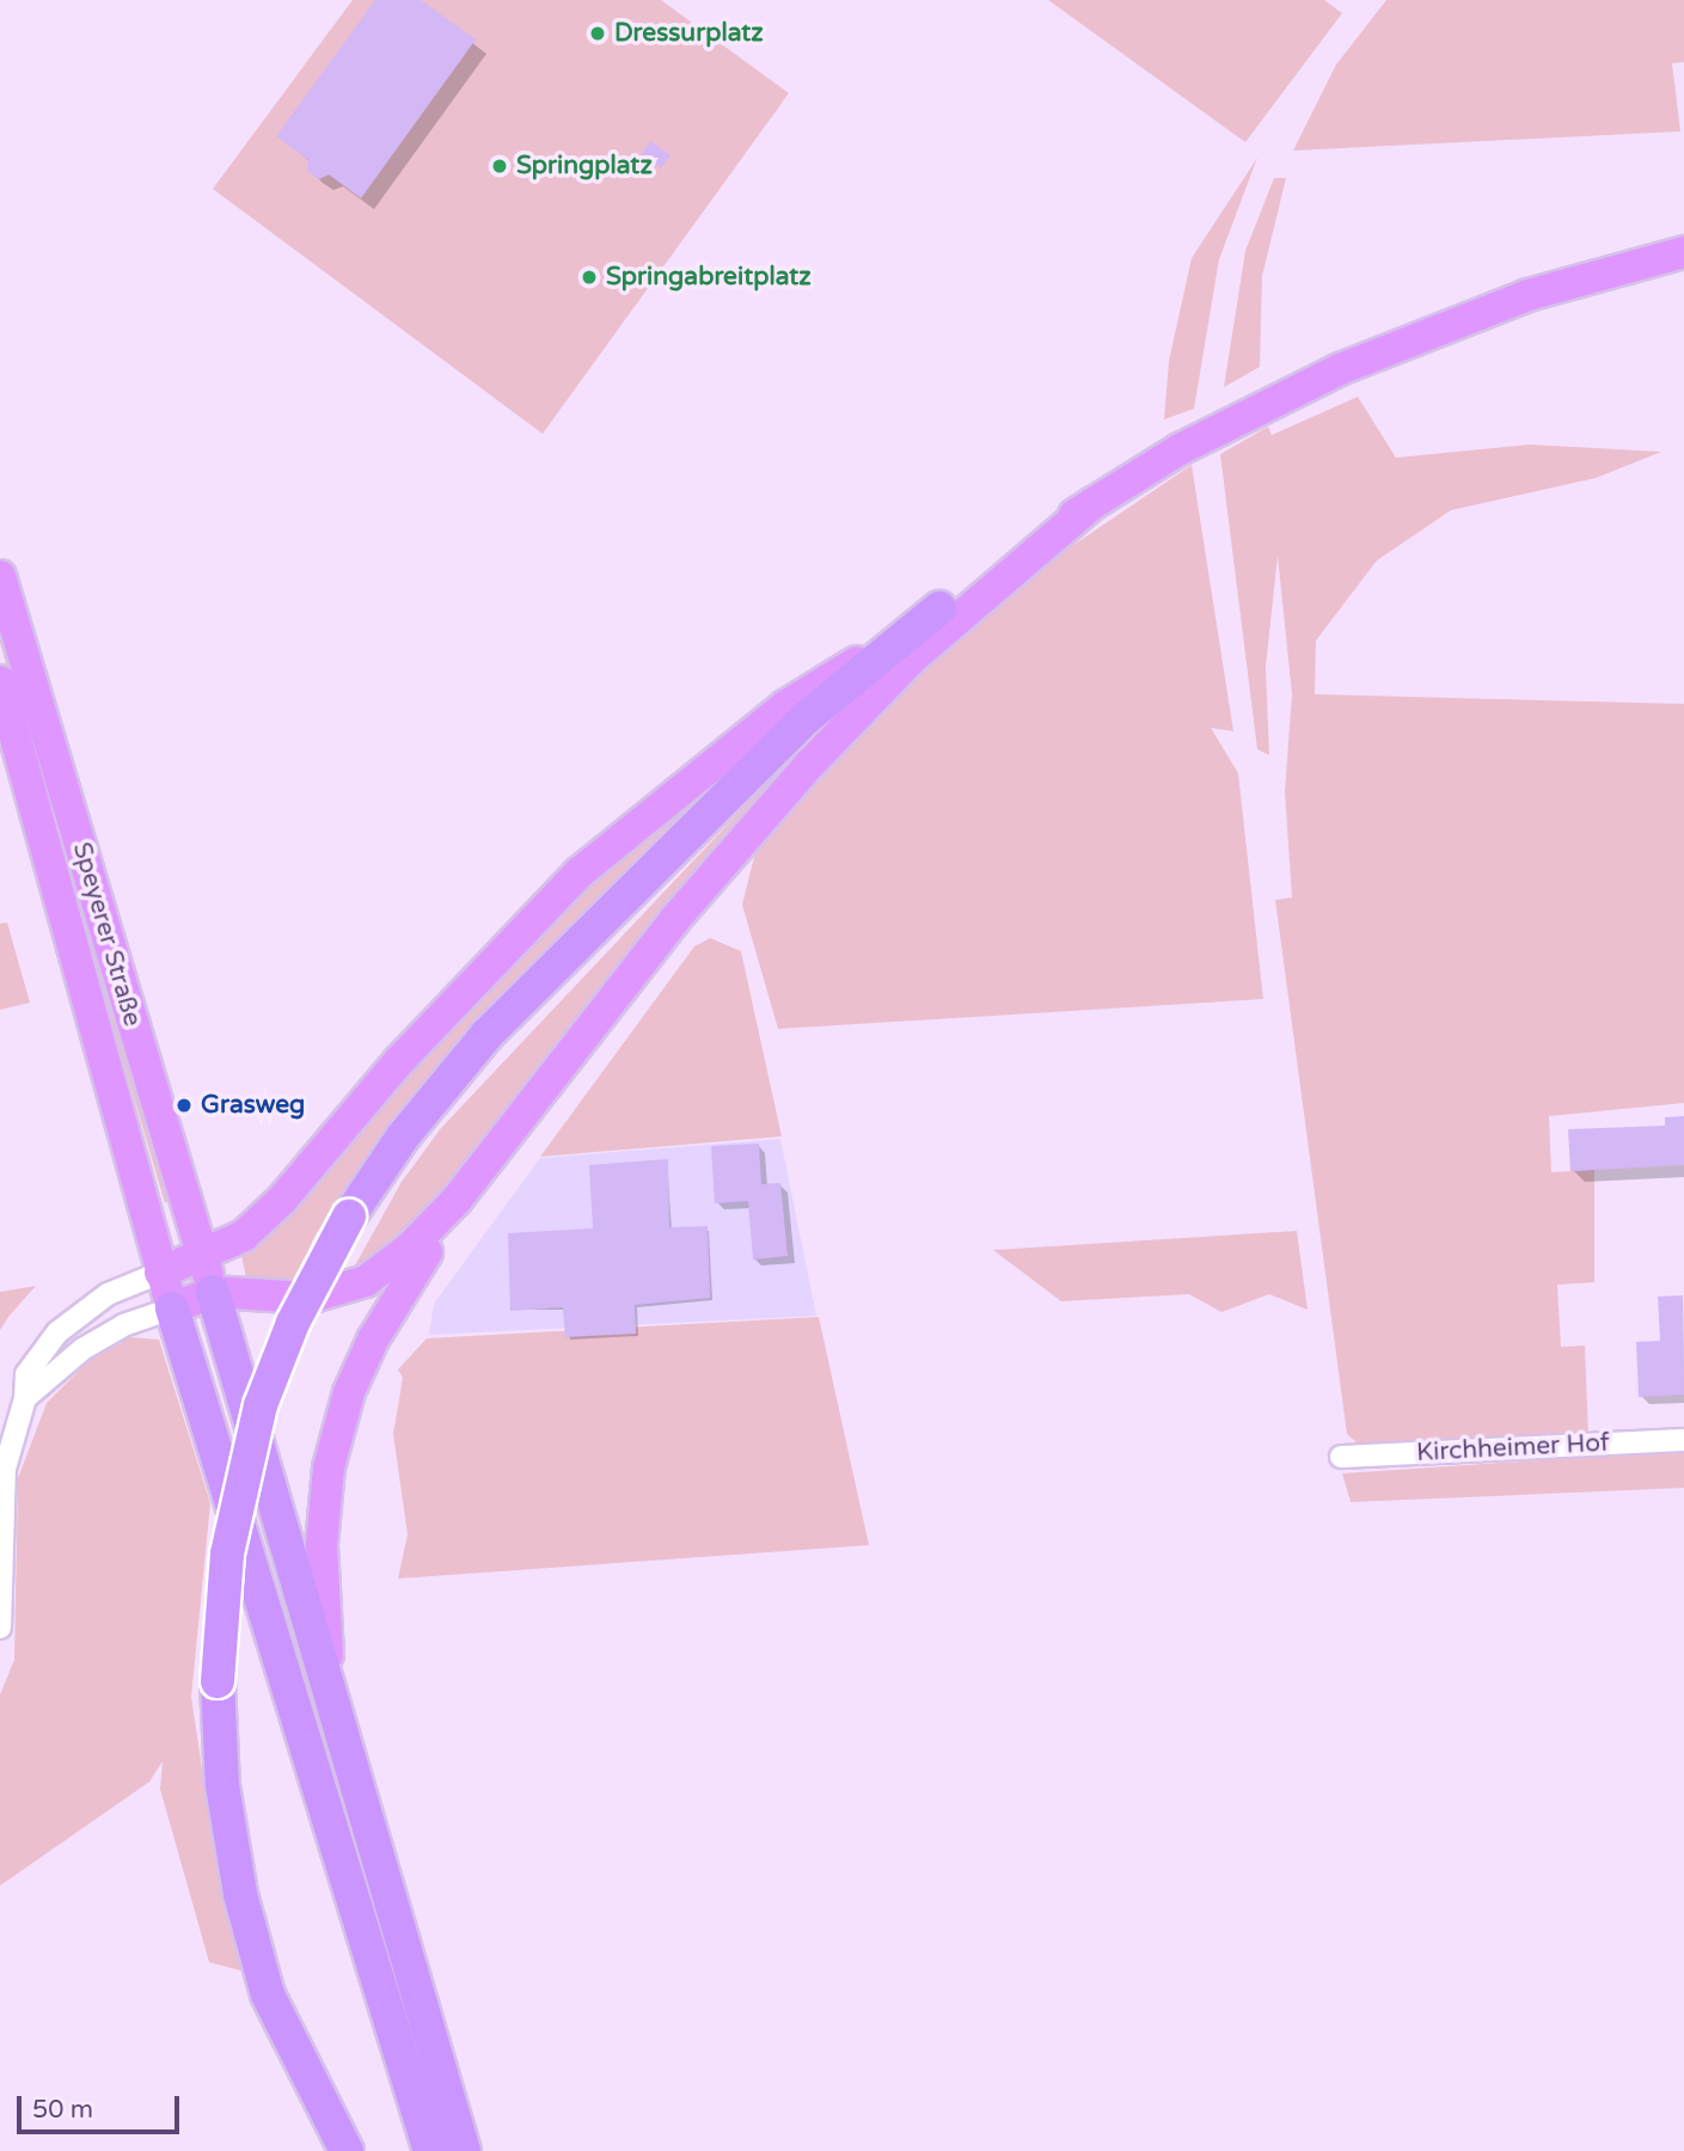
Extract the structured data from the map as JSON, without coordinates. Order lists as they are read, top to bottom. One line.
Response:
{"streets":{"main road":["Speyerer Straße"],"street":["Kirchheimer Hof"]},"places":["Dressurplatz","Springplatz","Springabreitplatz","Grasweg"],"scale_bar":"50 m"}
